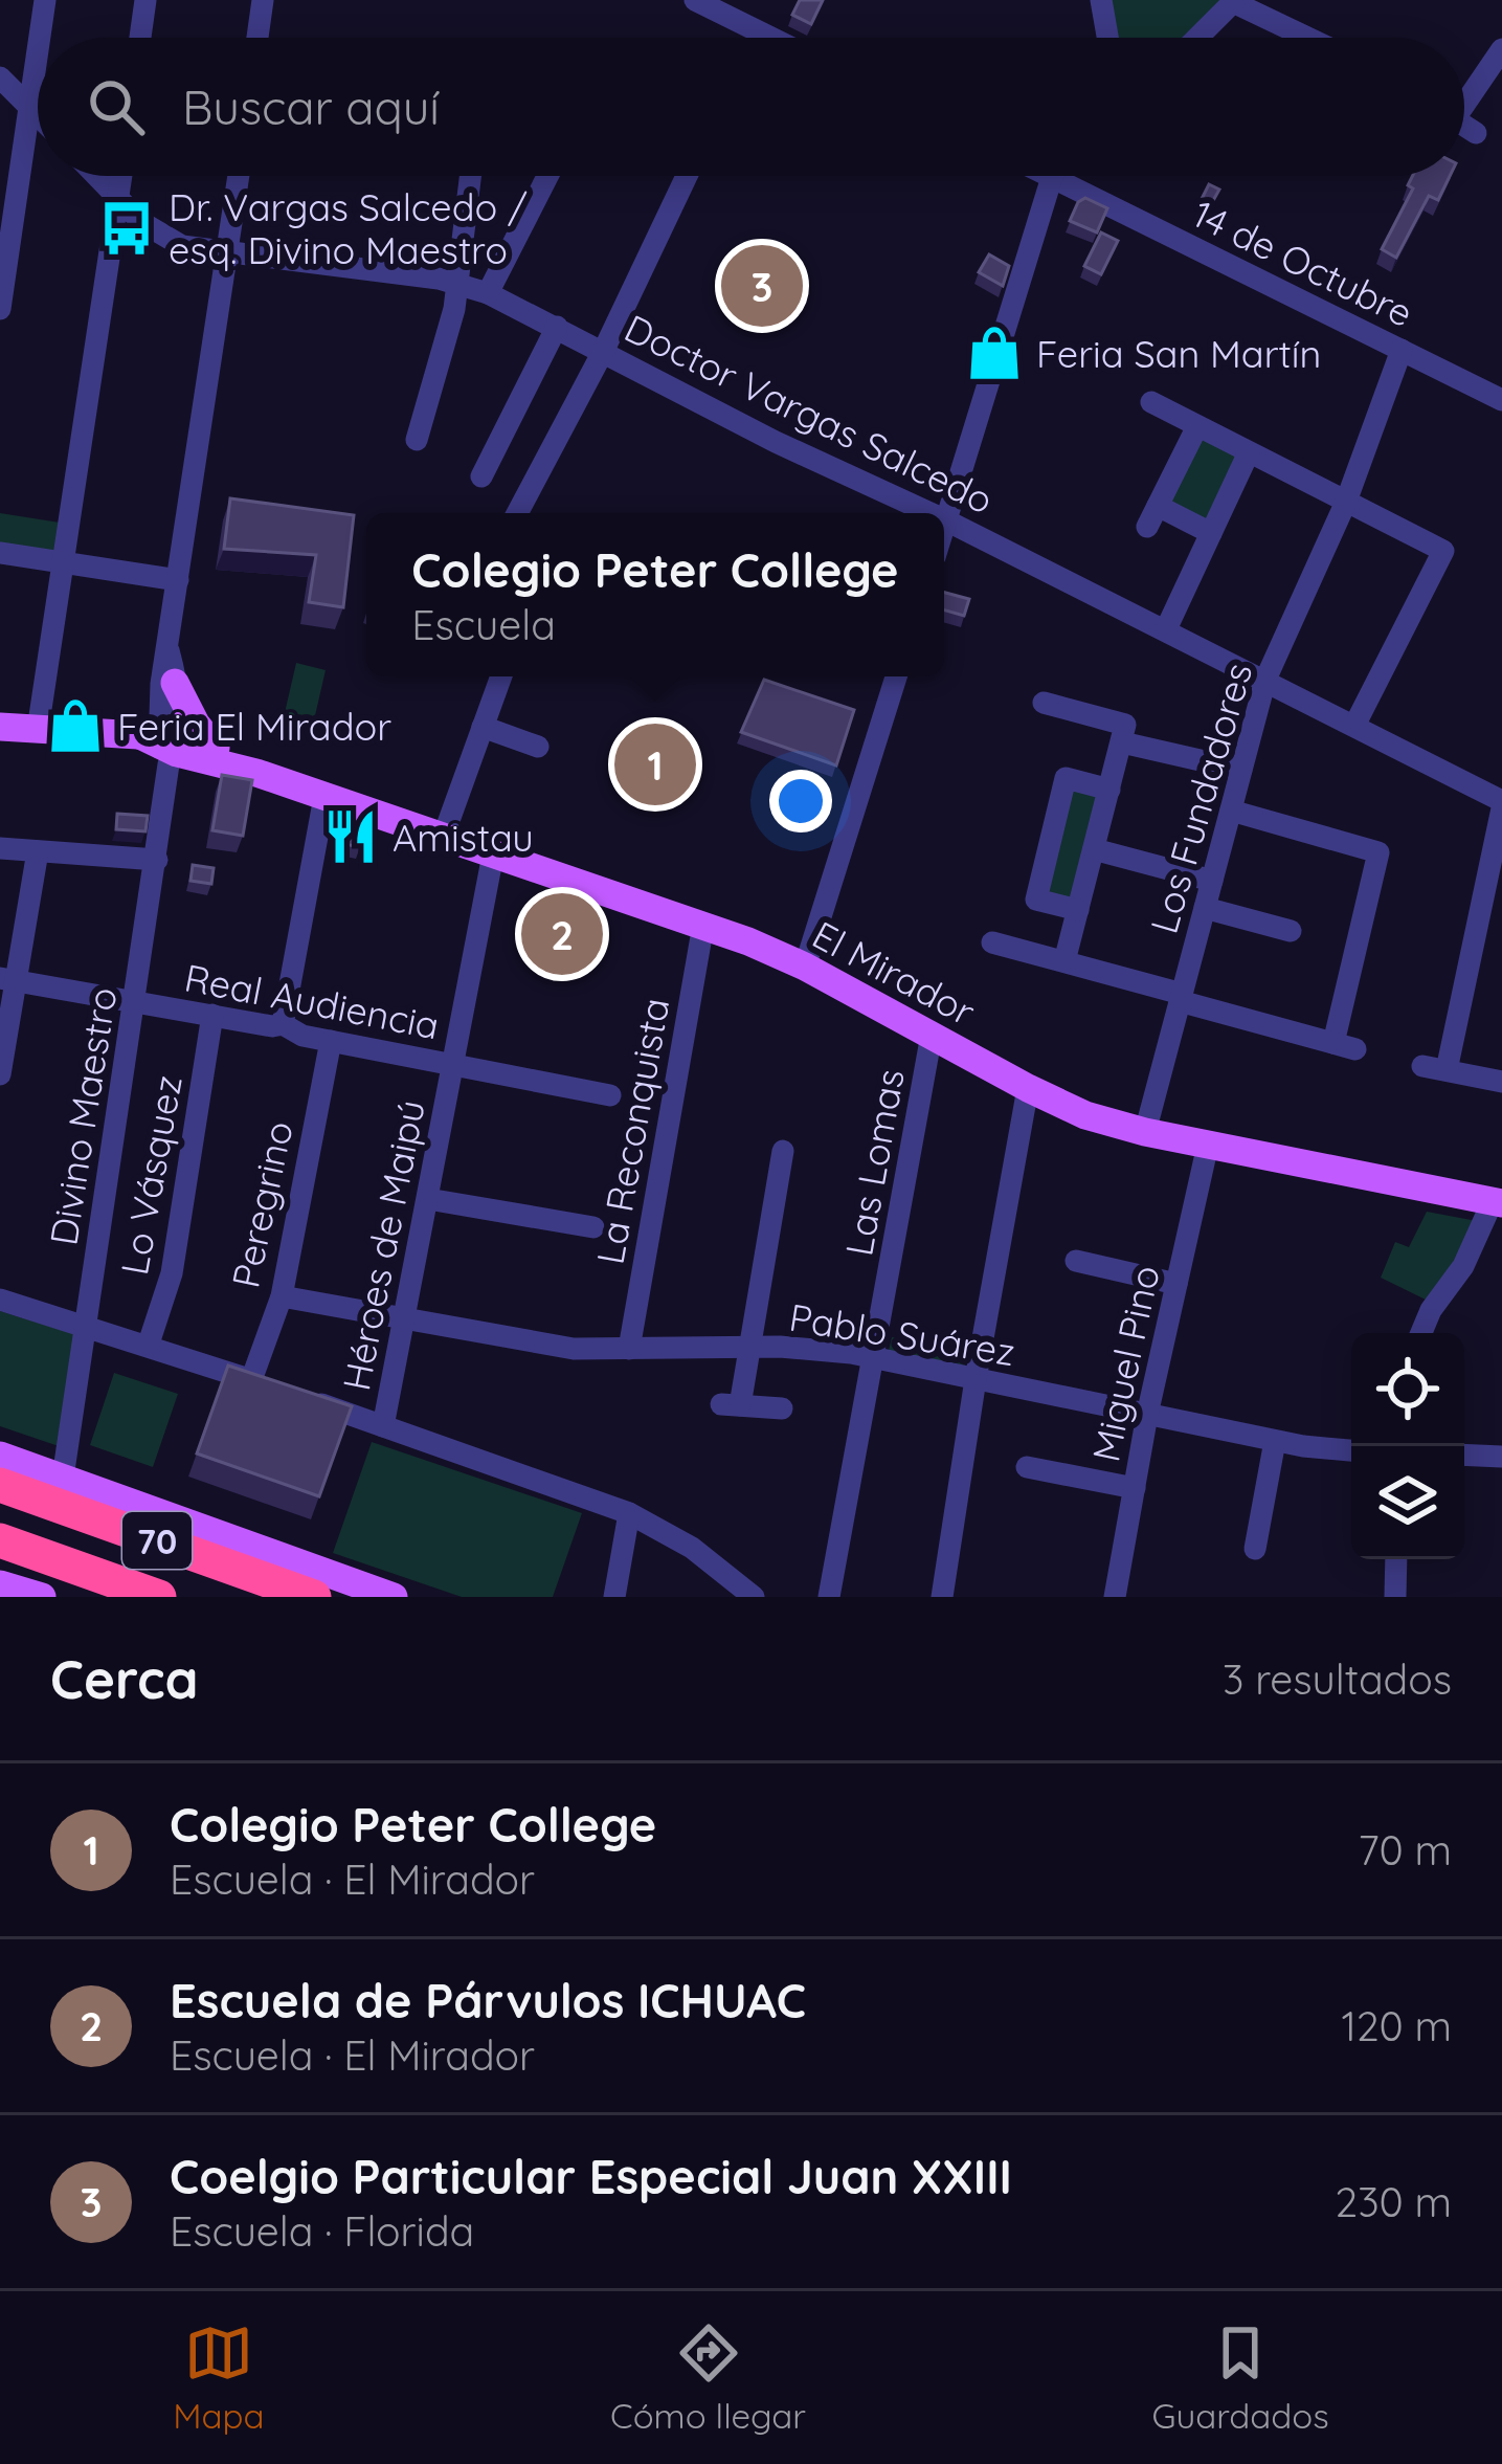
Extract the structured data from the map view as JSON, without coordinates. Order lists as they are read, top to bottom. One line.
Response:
{"streets":{"highway":["70"],"main road":["El Mirador"],"street":["14 de Octubre","Doctor Vargas Salcedo","Los Fundadores","Real Audiencia","Divino Maestro","La Reconquista","Las Lomas","Lo Vásquez","Peregrino","Héroes de Maipú","Pablo Suárez","Miguel Pino"]},"crossings":[["14 de Octubre","Los Fundadores"],["Doctor Vargas Salcedo","Los Fundadores"],["Doctor Vargas Salcedo","Divino Maestro"],["Los Fundadores","El Mirador"],["El Mirador","Divino Maestro"],["El Mirador","La Reconquista"],["El Mirador","Las Lomas"],["El Mirador","Héroes de Maipú"],["El Mirador","Miguel Pino"],["Real Audiencia","Divino Maestro"],["Real Audiencia","Lo Vásquez"],["Real Audiencia","Peregrino"],["Real Audiencia","Héroes de Maipú"],["La Reconquista","Pablo Suárez"],["Las Lomas","Pablo Suárez"],["Peregrino","Pablo Suárez"],["Héroes de Maipú","Pablo Suárez"],["Pablo Suárez","Miguel Pino"]],"places":{"bus stop":["Dr. Vargas Salcedo / esq. Divino Maestro"],"shop":["Feria San Martín","Feria El Mirador"],"restaurant":["Amistau"]},"page":{"search":"Buscar aquí","pins":["3","1","2"],"popup":["Colegio Peter College","Escuela"],"heading":["Cerca","3 resultados"],"list":[{"mark":"1","name":"Colegio Peter College","note":"Escuela · El Mirador","value":"70 m"},{"mark":"2","name":"Escuela de Párvulos ICHUAC","note":"Escuela · El Mirador","value":"120 m"},{"mark":"3","name":"Coelgio Particular Especial Juan XXIII","note":"Escuela · Florida","value":"230 m"}],"nav":["Mapa","Cómo llegar","Guardados"]}}
